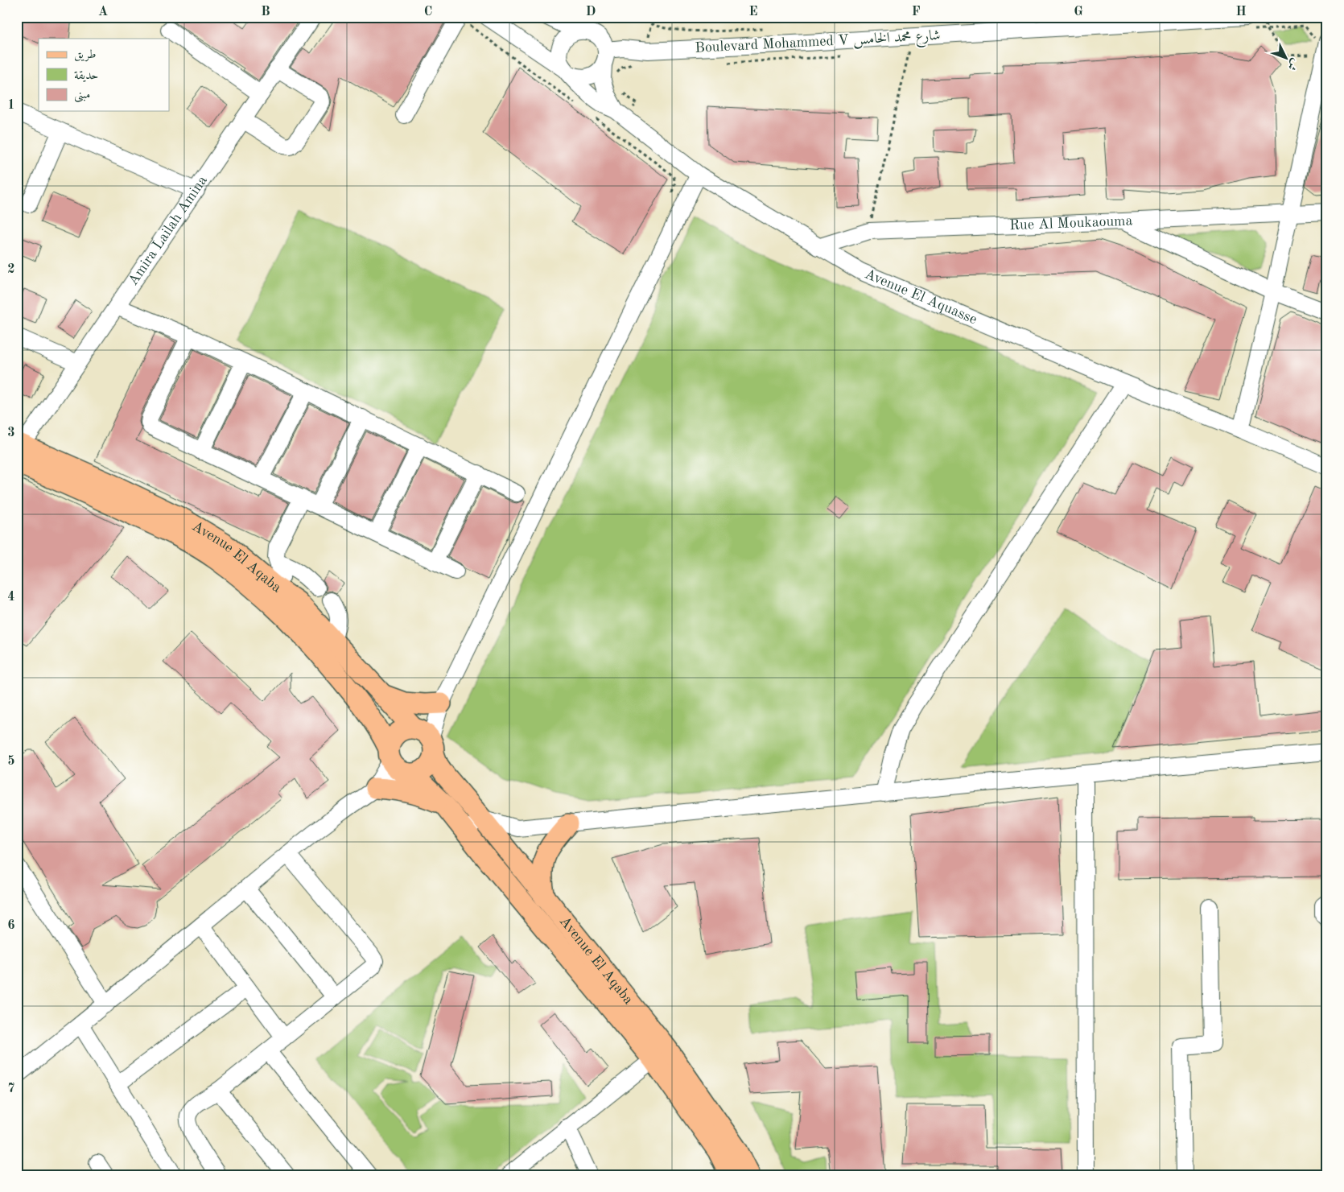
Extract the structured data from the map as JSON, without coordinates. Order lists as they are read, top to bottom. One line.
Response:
{"streets":{"main road":["Avenue El Aqaba"],"street":["Boulevard Mohammed V شارع محمد الخامس","Rue Al Moukaouma","Amira Lailah Amina","Avenue El Aquasse"]},"crossings":[["Rue Al Moukaouma","Avenue El Aquasse"],["Amira Lailah Amina","Avenue El Aqaba"]],"legend":["طريق","حديقة","مبنى"],"north":"bottom right","grid":{"columns":["A","B","C","D","E","F","G","H"],"rows":["1","2","3","4","5","6","7"]}}
